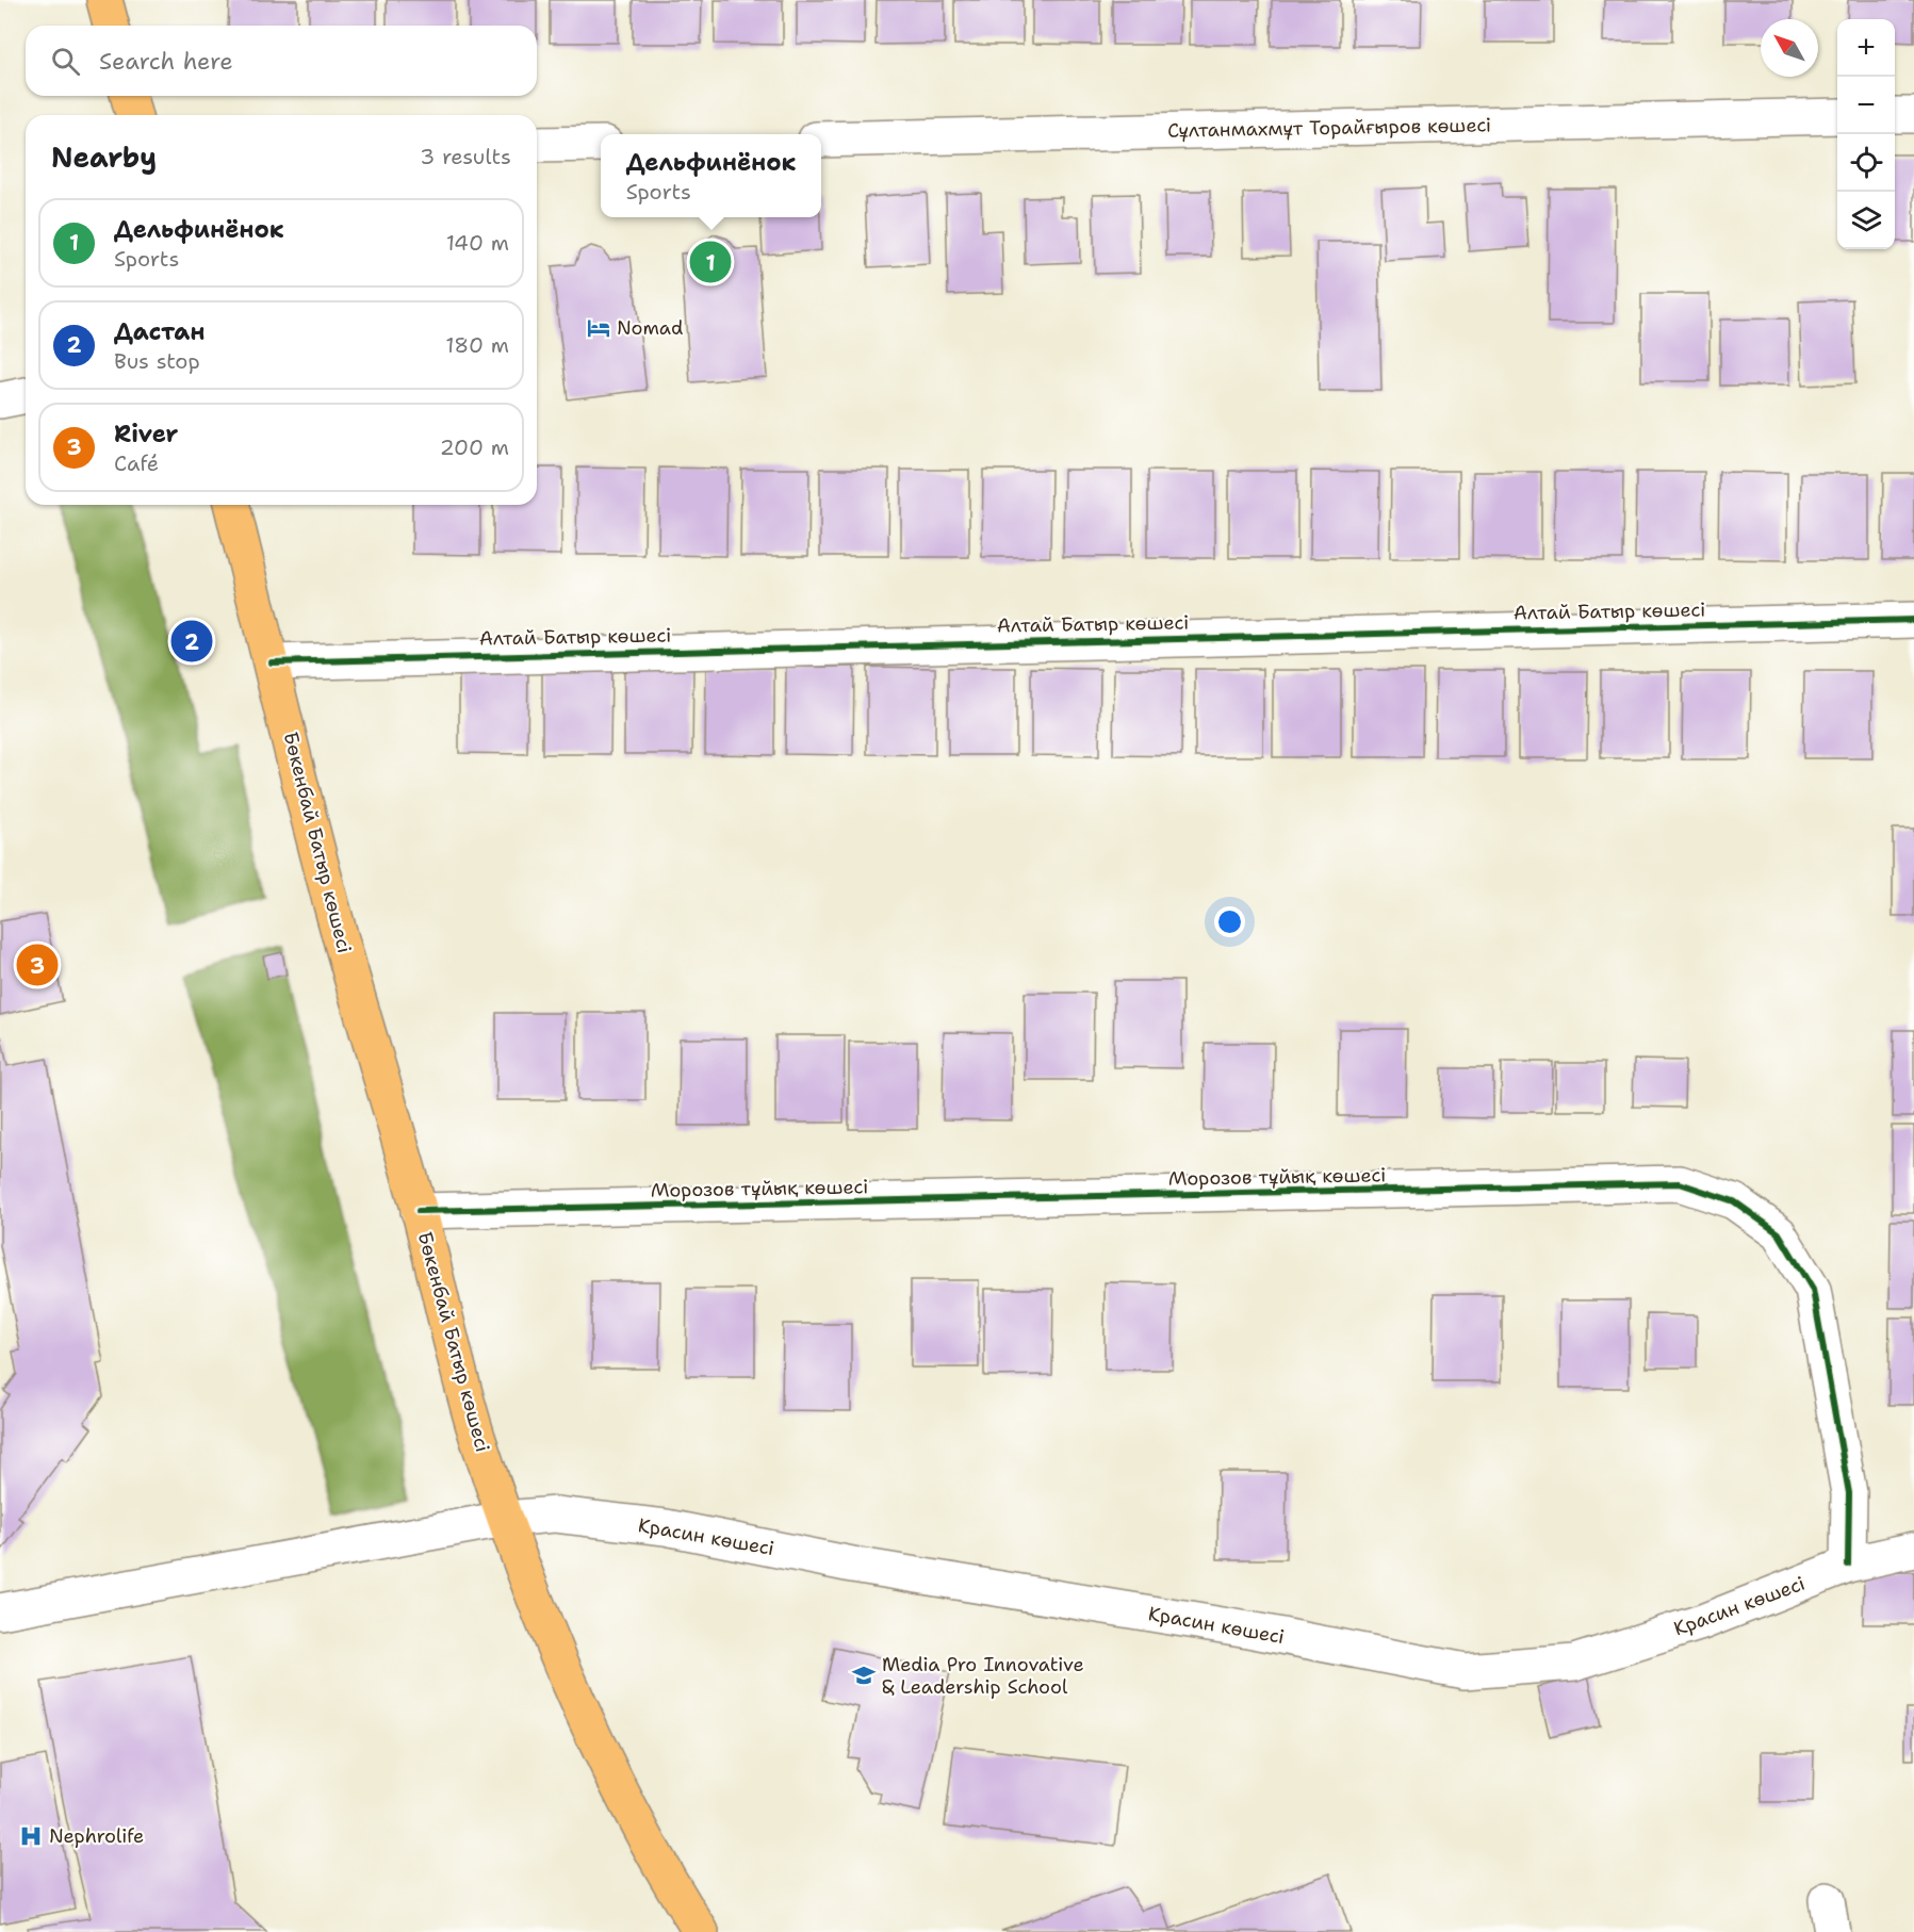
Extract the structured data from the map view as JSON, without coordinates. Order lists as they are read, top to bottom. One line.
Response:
{"streets":{"main road":["Бөкенбай Батыр көшесі"],"street":["Сұлтанмахмұт Торайғыров көшесі","Алтай Батыр көшесі","Морозов тұйық көшесі","Красин көшесі"]},"crossings":[["Алтай Батыр көшесі","Бөкенбай Батыр көшесі"],["Бөкенбай Батыр көшесі","Морозов тұйық көшесі"],["Бөкенбай Батыр көшесі","Красин көшесі"],["Морозов тұйық көшесі","Красин көшесі"]],"places":{"hotel":["Nomad"],"school or university":["Media Pro Innovative & Leadership School"],"hospital":["Nephrolife"]},"north":"top left","page":{"map_buttons":["+","−"],"search":"Search here","heading":["Nearby","3 results"],"popup":["Дельфинёнок","Sports"],"list":[{"mark":"1","name":"Дельфинёнок","note":"Sports","value":"140 m"},{"mark":"2","name":"Дастан","note":"Bus stop","value":"180 m"},{"mark":"3","name":"River","note":"Café","value":"200 m"}],"pins":["1","2","3"]}}
